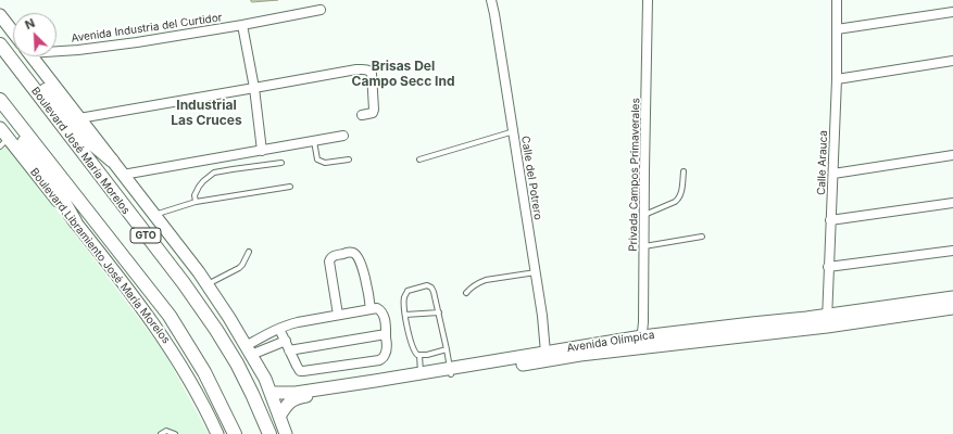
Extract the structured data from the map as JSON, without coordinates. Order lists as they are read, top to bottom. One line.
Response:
{"streets":{"main road":["Boulevard José María Morelos","GTO"],"street":["Avenida Industria del Curtidor","Calle Arauca","Privada Campos Primaverales","Calle del Potrero","Boulevard Libramiento José María Morelos","Avenida Olímpica"]},"crossings":[["Calle Arauca","Avenida Olímpica"],["Privada Campos Primaverales","Avenida Olímpica"],["Calle del Potrero","Avenida Olímpica"]],"districts":["Brisas Del Campo Secc Ind","Industrial Las Cruces"],"north":"top left"}
